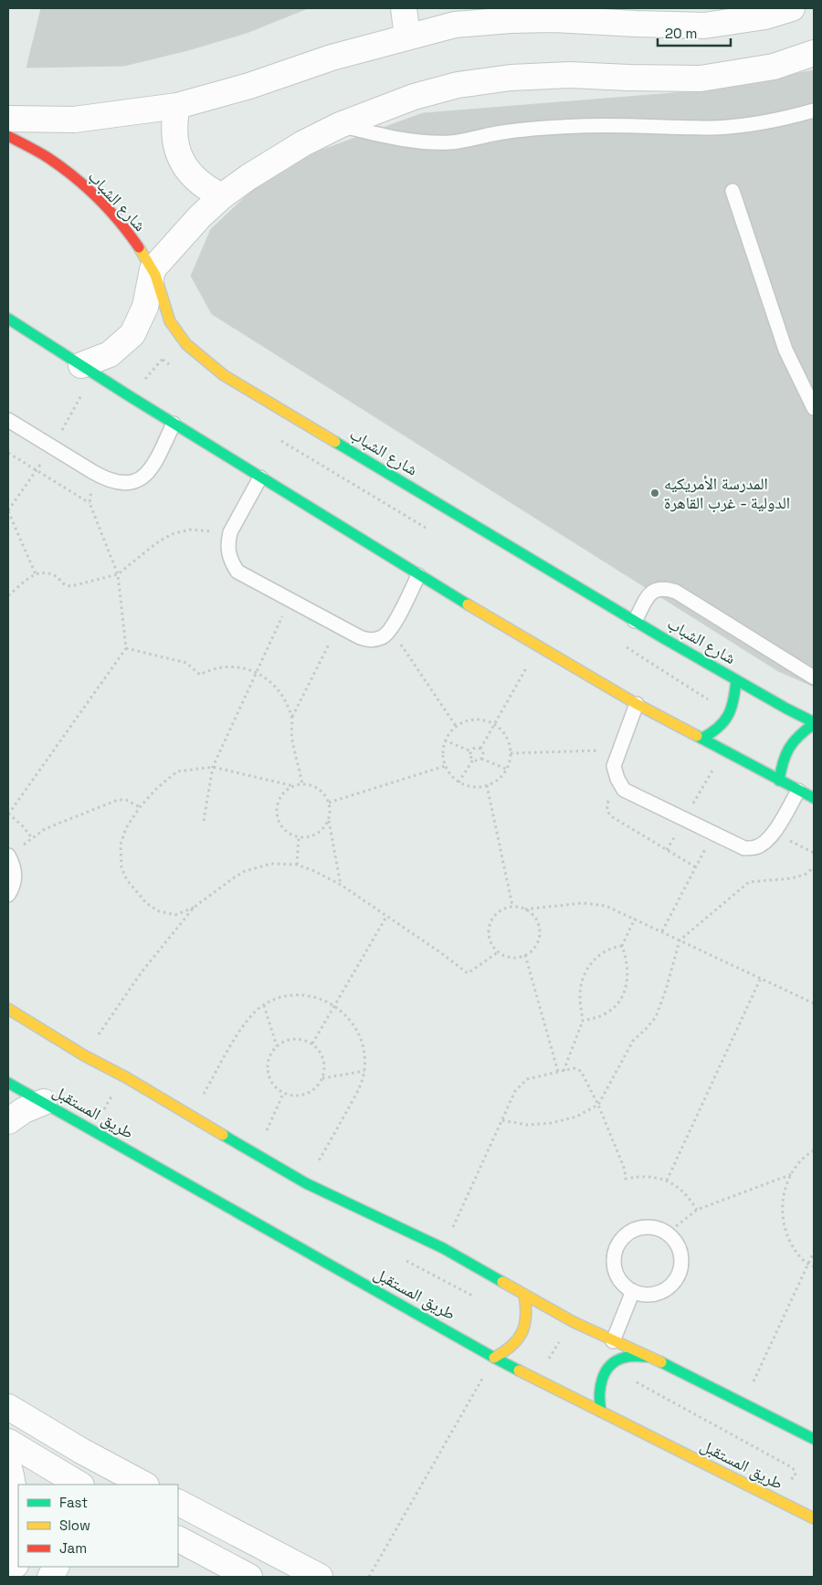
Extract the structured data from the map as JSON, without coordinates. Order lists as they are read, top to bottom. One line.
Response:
{"streets":{"street":["شارع الشباب","طريق المستقبل"]},"places":["المدرسة الأمريكيه الدولية - غرب القاهرة"],"legend":["Fast","Slow","Jam"],"scale_bar":"20 m"}
